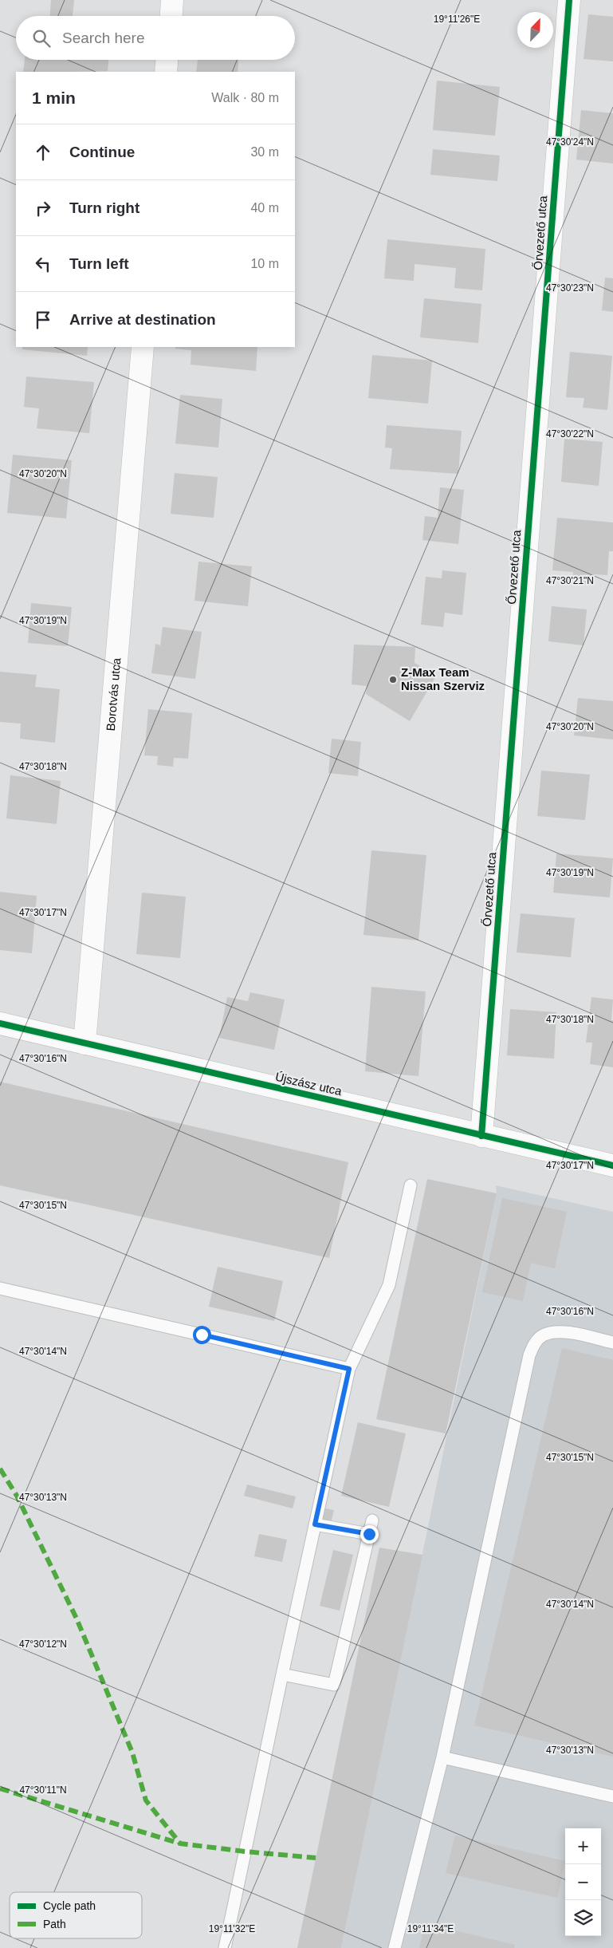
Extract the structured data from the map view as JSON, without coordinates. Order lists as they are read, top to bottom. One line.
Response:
{"streets":{"street":["Őrvezető utca","Borotvás utca","Újszász utca"]},"crossings":[["Őrvezető utca","Újszász utca"],["Borotvás utca","Újszász utca"]],"places":["Z-Max Team Nissan Szerviz"],"legend":["Cycle path","Path"],"north":"top right","page":{"search":"Search here","heading":["1 min","Walk · 80 m"],"list":[["Continue","30 m"],["Turn right","40 m"],["Turn left","10 m"],"Arrive at destination"],"map_buttons":["+","−"]},"coordinates":["19°11'26\"E","47°30'24\"N","47°30'23\"N","47°30'22\"N","47°30'20\"N","47°30'21\"N","47°30'19\"N","47°30'18\"N","47°30'17\"N","47°30'16\"N","47°30'15\"N","47°30'14\"N","47°30'13\"N","47°30'12\"N","47°30'11\"N","19°11'32\"E","19°11'34\"E"]}
